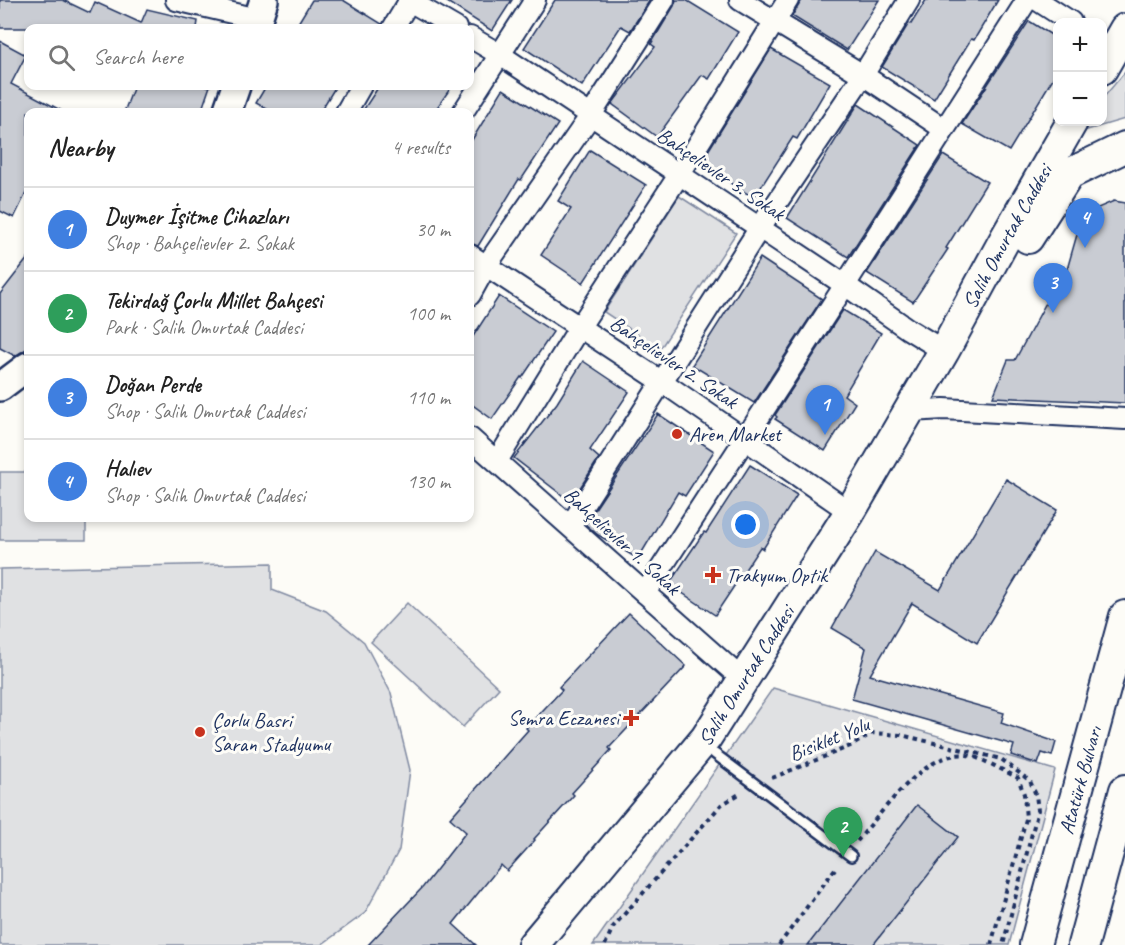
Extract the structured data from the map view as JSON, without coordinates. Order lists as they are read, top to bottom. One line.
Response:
{"streets":{"main road":["Salih Omurtak Caddesi","Atatürk Bulvarı"],"street":["Bahçelievler 3. Sokak","Bahçelievler 2. Sokak","Bahçelievler 1. Sokak"],"path":["Bisiklet Yolu"]},"crossings":[["Bahçelievler 3. Sokak","Salih Omurtak Caddesi"],["Salih Omurtak Caddesi","Bahçelievler 2. Sokak"],["Salih Omurtak Caddesi","Bahçelievler 1. Sokak"]],"places":{"other":["Aren Market","Çorlu Basri Saran Stadyumu"],"health":["Trakyum Optik","Semra Eczanesi"]},"page":{"map_buttons":["+","−"],"search":"Search here","heading":["Nearby","4 results"],"list":[{"mark":"1","name":"Duymer İşitme Cihazları","note":"Shop · Bahçelievler 2. Sokak","value":"30 m"},{"mark":"2","name":"Tekirdağ Çorlu Millet Bahçesi","note":"Park · Salih Omurtak Caddesi","value":"100 m"},{"mark":"3","name":"Doğan Perde","note":"Shop · Salih Omurtak Caddesi","value":"110 m"},{"mark":"4","name":"Halıev","note":"Shop · Salih Omurtak Caddesi","value":"130 m"}],"pins":["4","3","1","2"]}}
